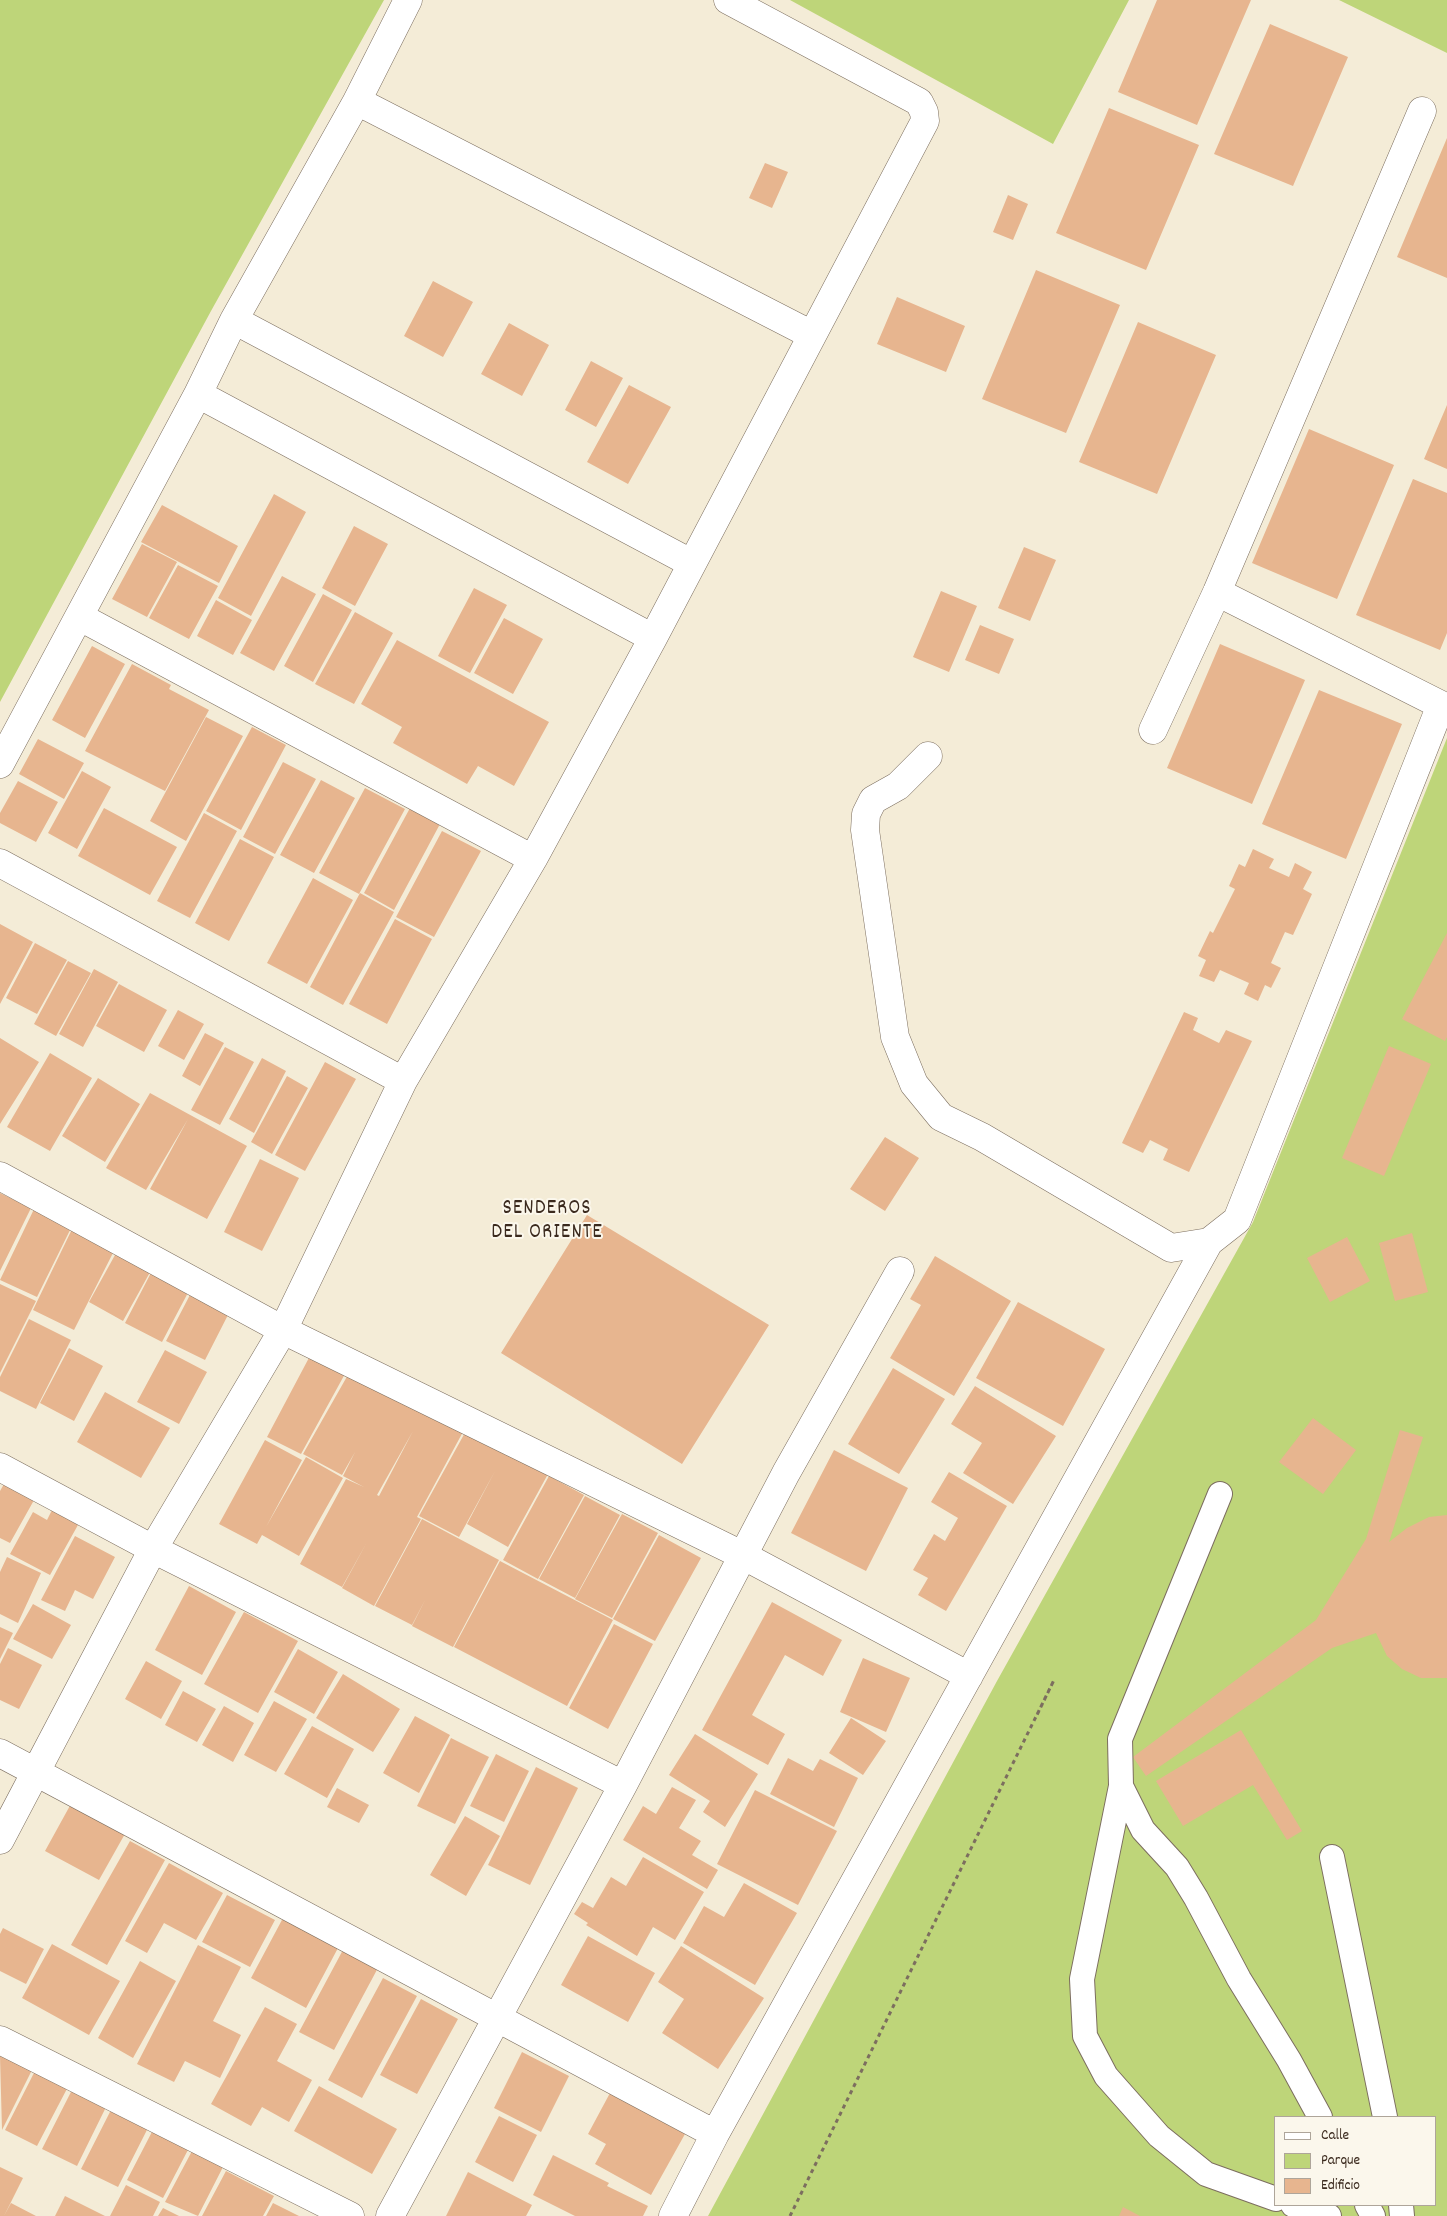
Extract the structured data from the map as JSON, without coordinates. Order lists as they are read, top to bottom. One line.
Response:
{"districts":["SENDEROS DEL ORIENTE"],"legend":["Calle","Parque","Edificio"]}
